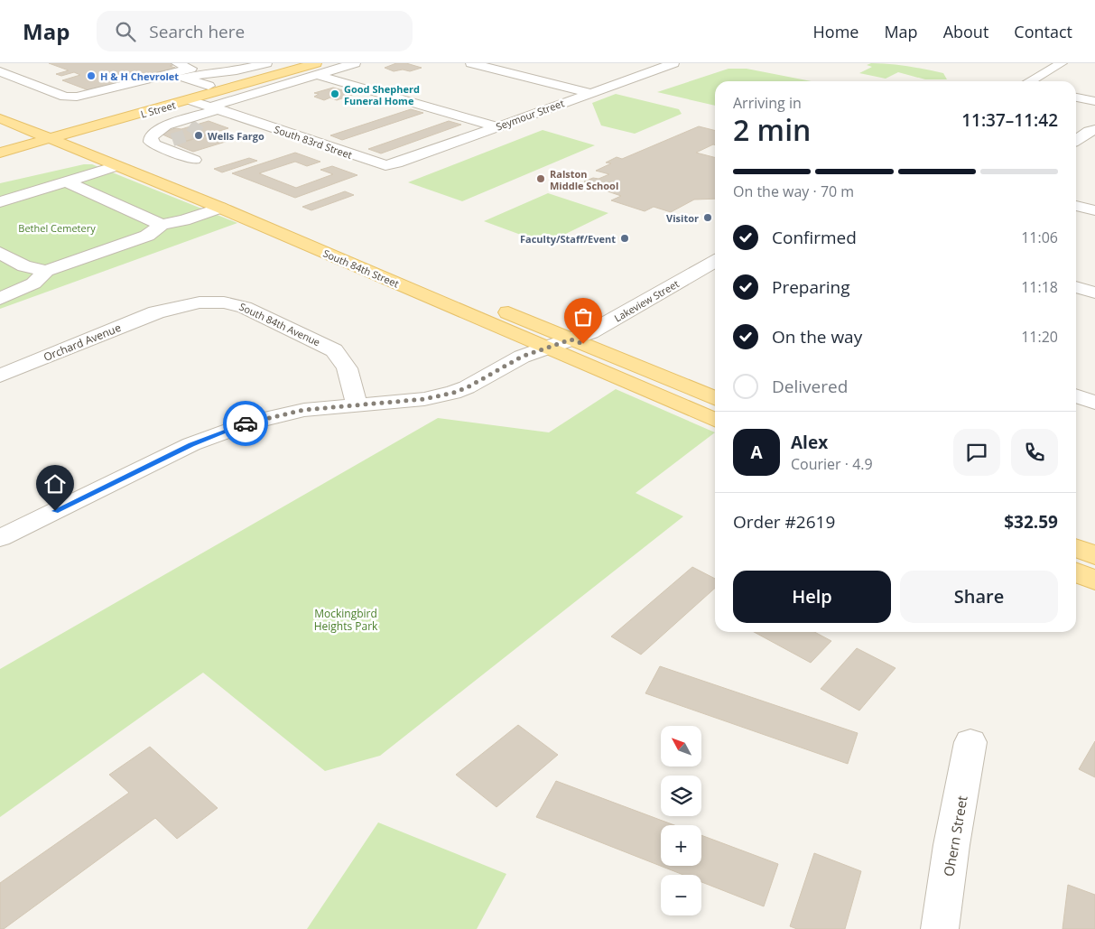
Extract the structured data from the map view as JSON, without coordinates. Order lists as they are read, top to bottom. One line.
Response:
{"streets":{"main road":["L Street","South 84th Street"],"street":["Seymour Street","South 83rd Street","Lakeview Street","South 84th Avenue","Orchard Avenue","Ohern Street"]},"crossings":[["L Street","South 83rd Street"],["L Street","South 84th Street"],["Seymour Street","South 83rd Street"],["South 84th Street","Lakeview Street"],["Lakeview Street","South 84th Avenue"],["South 84th Avenue","Orchard Avenue"]],"parks":["Bethel Cemetery","Mockingbird Heights Park"],"places":["H & H Chevrolet","Good Shepherd Funeral Home","Wells Fargo","Ralston Middle School","Visitor","Faculty/Staff/Event"],"north":"top left","page":{"header":"Map","search":"Search here","nav":["Home","Map","About","Contact"],"heading":["2 min","Arriving in","11:37–11:42"],"panel":["Alex","Courier · 4.9","Order #2619","$32.59"],"bar":"On the way · 70 m","list":[["Confirmed","11:06"],["Preparing","11:18"],["On the way","11:20"],"Delivered"],"round":"A","buttons":["Help","Share"],"map_buttons":["+","−"]}}
